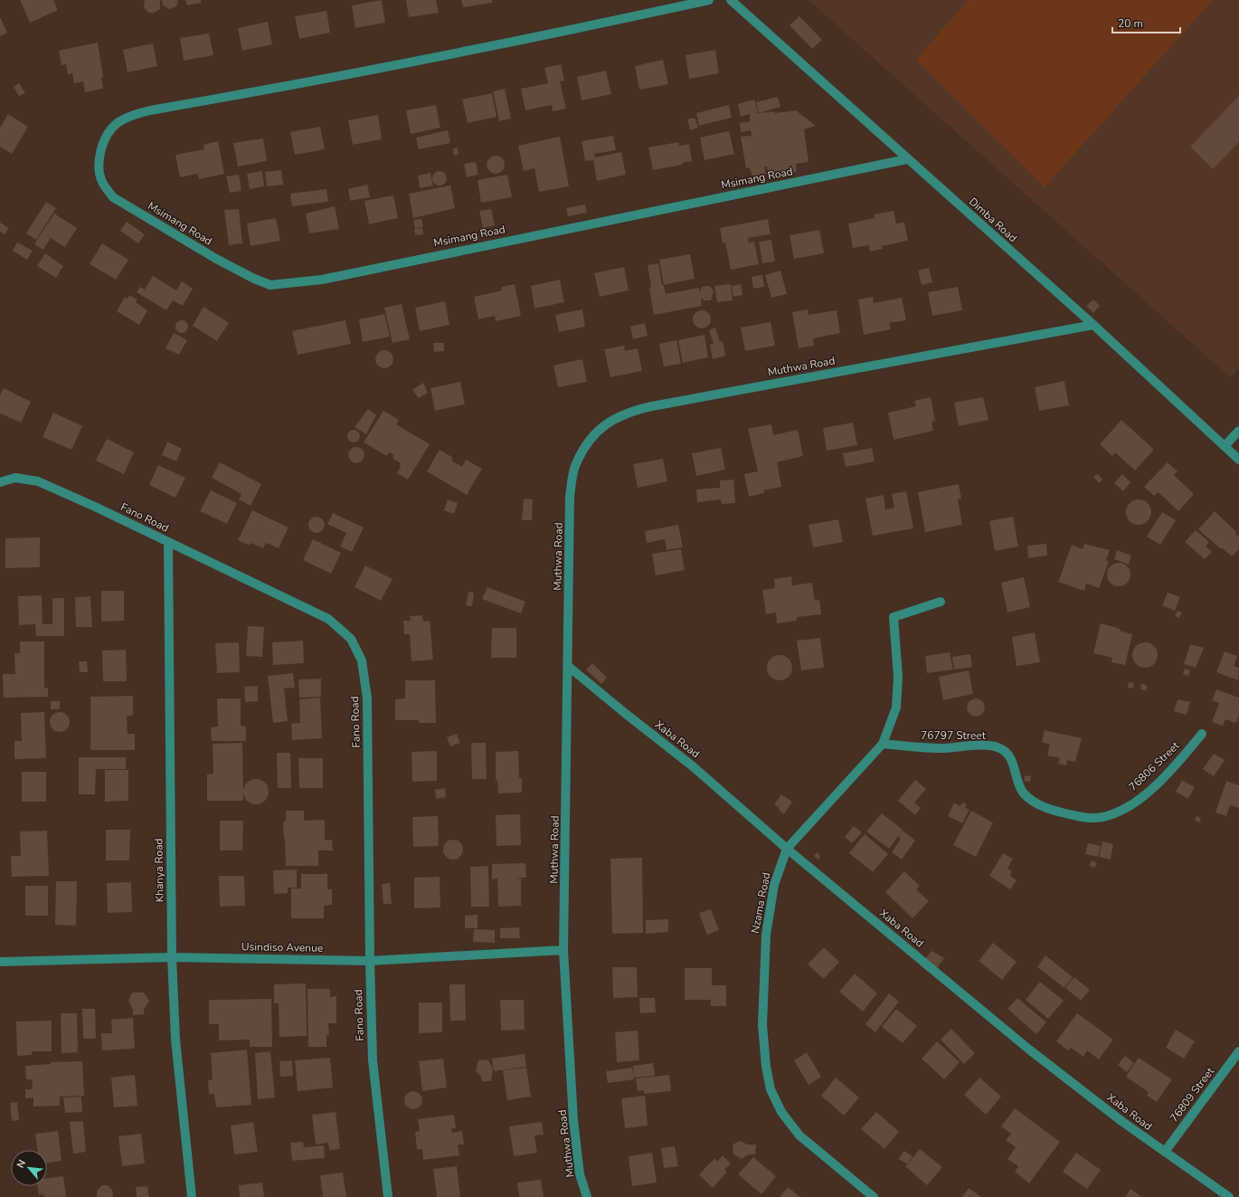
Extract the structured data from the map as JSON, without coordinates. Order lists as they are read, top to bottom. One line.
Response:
{"streets":{"street":["Msimang Road","Dimba Road","Muthwa Road","Fano Road","76797 Street","Xaba Road","76806 Street","Khanya Road","Nzama Road","Usindiso Avenue","76809 Street"]},"crossings":[["Msimang Road","Dimba Road"],["Dimba Road","Muthwa Road"],["Muthwa Road","Xaba Road"],["Muthwa Road","Usindiso Avenue"],["Fano Road","Khanya Road"],["Fano Road","Usindiso Avenue"],["76797 Street","76806 Street"],["76797 Street","Nzama Road"],["Xaba Road","Nzama Road"],["Xaba Road","76809 Street"],["Khanya Road","Usindiso Avenue"]],"scale_bar":"20 m","north":"top left"}
